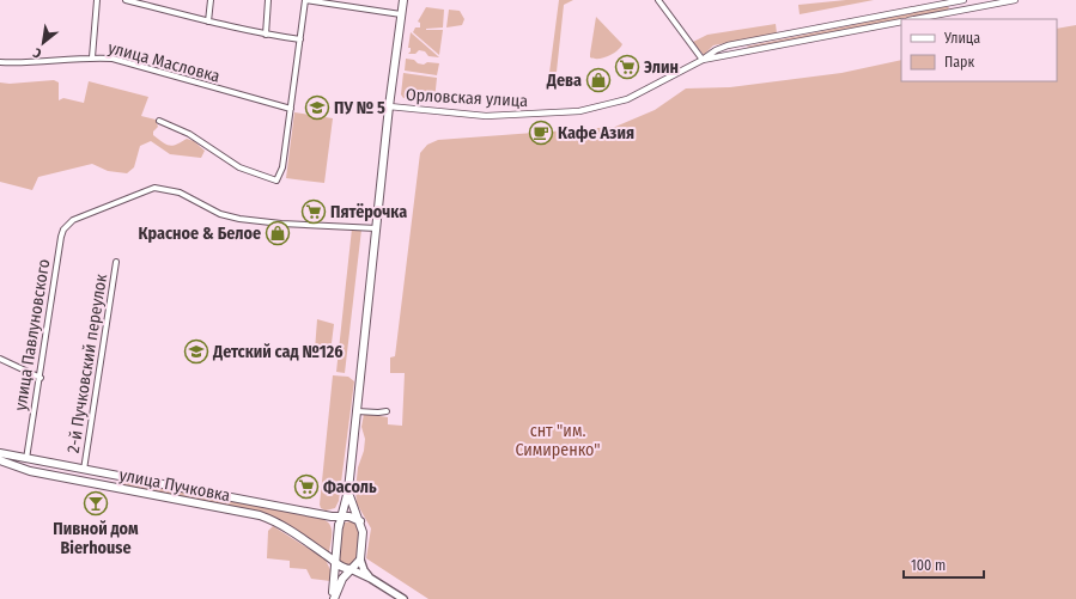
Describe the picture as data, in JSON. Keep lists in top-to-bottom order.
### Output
{
  "streets": {
    "main road": ["улица Пучковка"],
    "street": [
      "улица Масловка",
      "Орловская улица",
      "улица Павлуновского",
      "2-й Пучковский переулок"
    ]
  },
  "crossings": [
    ["улица Павлуновского", "улица Пучковка"],
    ["2-й Пучковский переулок", "улица Пучковка"]
  ],
  "parks": ["снт \"им. Симиренко\""],
  "places": {
    "supermarket": ["Элин", "Пятёрочка", "Фасоль"],
    "shop": ["Дева", "Красное & Белое"],
    "school or university": ["ПУ № 5", "Детский сад №126"],
    "cafe": ["Кафе Азия"],
    "bar": ["Пивной дом Bierhouse"]
  },
  "legend": ["Улица", "Парк"],
  "scale_bar": "100 m",
  "north": "bottom left"
}
